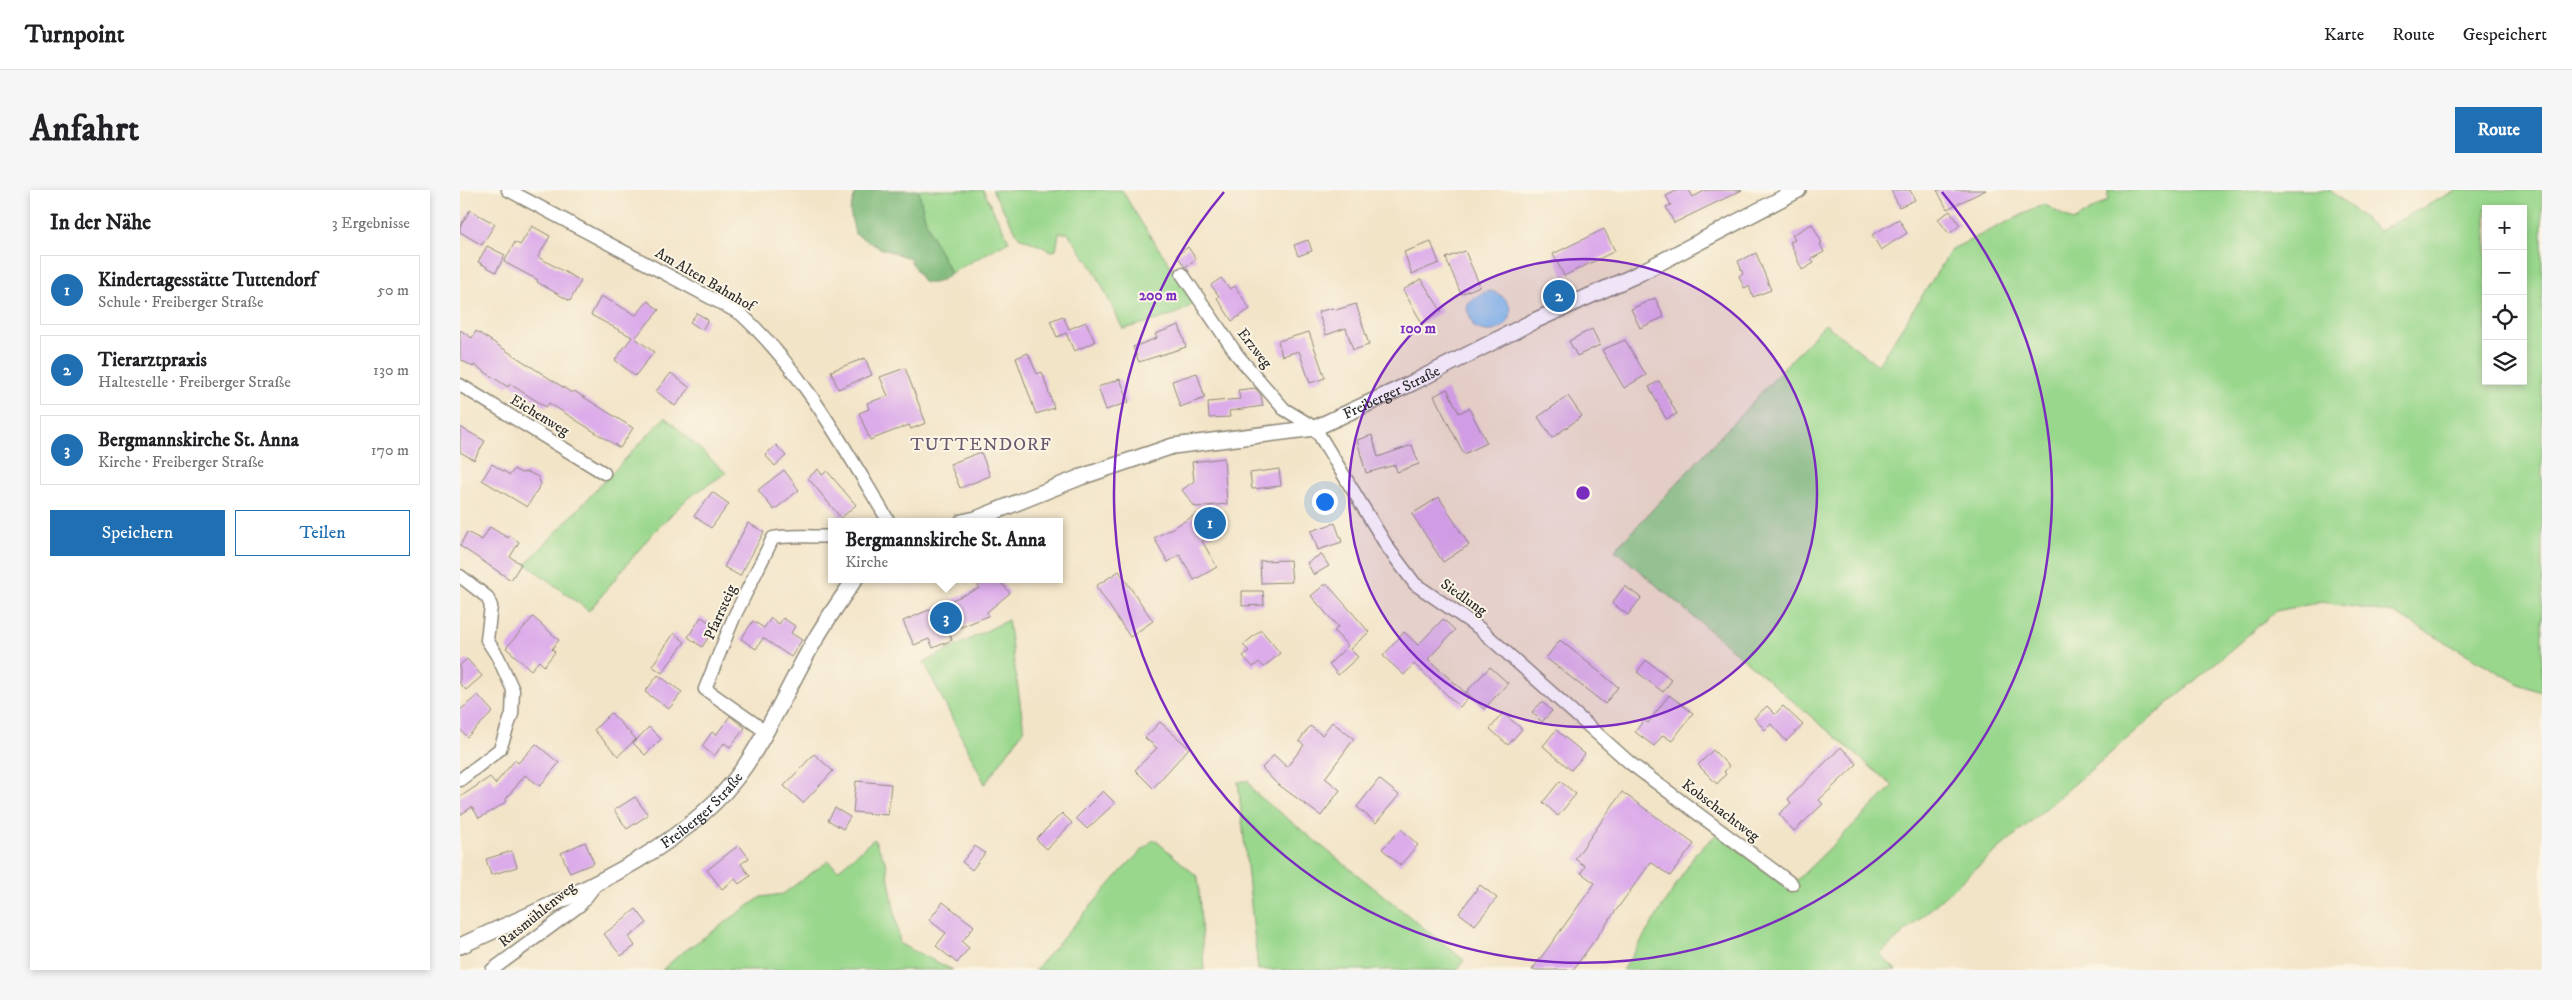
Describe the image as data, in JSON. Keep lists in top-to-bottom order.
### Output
{
  "streets": {
    "street": [
      "Am Alten Bahnhof",
      "Erzweg",
      "Freiberger Straße",
      "Eichenweg",
      "Siedlung",
      "Pfarrsteig",
      "Kobschachtweg",
      "Ratsmühlenweg"
    ]
  },
  "crossings": [
    ["Erzweg", "Freiberger Straße"],
    ["Erzweg", "Siedlung"],
    ["Freiberger Straße", "Siedlung"],
    ["Freiberger Straße", "Pfarrsteig"],
    ["Freiberger Straße", "Ratsmühlenweg"],
    ["Siedlung", "Kobschachtweg"]
  ],
  "districts": ["TUTTENDORF"],
  "page": {
    "header": "Turnpoint",
    "nav": ["Karte", "Route", "Gespeichert"],
    "buttons": [
      "Route",
      ["Speichern", "Teilen"]
    ],
    "title": "Anfahrt",
    "heading": ["In der Nähe", "3 Ergebnisse"],
    "map_buttons": ["+", "−"],
    "list": [
      {
        "mark": "1",
        "name": "Kindertagesstätte Tuttendorf",
        "note": "Schule · Freiberger Straße",
        "value": "50 m"
      },
      {
        "mark": "2",
        "name": "Tierarztpraxis",
        "note": "Haltestelle · Freiberger Straße",
        "value": "130 m"
      },
      {
        "mark": "3",
        "name": "Bergmannskirche St. Anna",
        "note": "Kirche · Freiberger Straße",
        "value": "170 m"
      }
    ],
    "pins": ["2", "1", "3"],
    "popup": ["Bergmannskirche St. Anna", "Kirche"]
  },
  "rings": ["200 m", "100 m"]
}
